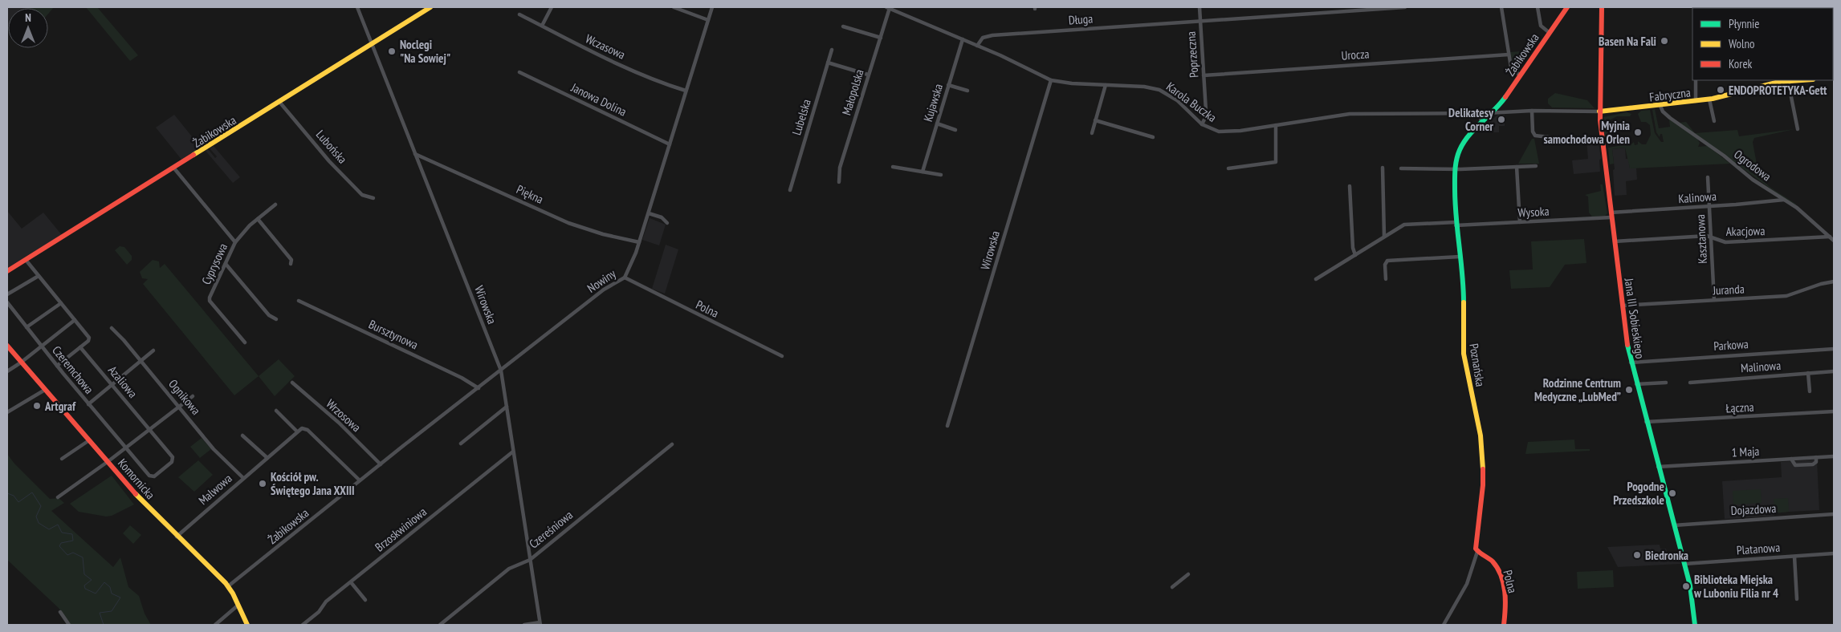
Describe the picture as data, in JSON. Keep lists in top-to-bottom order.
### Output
{
  "streets": {
    "street": [
      "Długa",
      "Wczasowa",
      "Poprzeczna",
      "Urocza",
      "Żabikowska",
      "Małopolska",
      "Fabryczna",
      "Janowa Dolina",
      "Karola Buczka",
      "Kujawska",
      "Lubelska",
      "Lubońska",
      "Ogrodowa",
      "Piękna",
      "Kalinowa",
      "Wysoka",
      "Akacjowa",
      "Kasztanowa",
      "Wirowska",
      "Cyprysowa",
      "Nowiny",
      "Juranda",
      "Polna",
      "Jana III Sobieskiego",
      "Bursztynowa",
      "Parkowa",
      "Poznańska",
      "Malinowa",
      "Czeremchowa",
      "Azaliowa",
      "Ognikowa",
      "Łączna",
      "Wrzosowa",
      "1 Maja",
      "Komornicka",
      "Malwowa",
      "Dojazdowa",
      "Brzoskwiniowa",
      "Czereśniowa",
      "Platanowa"
    ]
  },
  "crossings": [
    ["Długa", "Poprzeczna"],
    ["Długa", "Karola Buczka"],
    ["Wczasowa", "Nowiny"],
    ["Poprzeczna", "Urocza"],
    ["Poprzeczna", "Karola Buczka"],
    ["Żabikowska", "Karola Buczka"],
    ["Żabikowska", "Lubońska"],
    ["Żabikowska", "Wirowska"],
    ["Żabikowska", "Nowiny"],
    ["Żabikowska", "Poznańska"],
    ["Żabikowska", "Wrzosowa"],
    ["Żabikowska", "Komornicka"],
    ["Małopolska", "Karola Buczka"],
    ["Fabryczna", "Karola Buczka"],
    ["Fabryczna", "Ogrodowa"],
    ["Fabryczna", "Jana III Sobieskiego"],
    ["Janowa Dolina", "Nowiny"],
    ["Karola Buczka", "Kujawska"],
    ["Karola Buczka", "Wirowska"],
    ["Karola Buczka", "Jana III Sobieskiego"],
    ["Karola Buczka", "Poznańska"],
    ["Ogrodowa", "Kalinowa"],
    ["Ogrodowa", "Akacjowa"],
    ["Piękna", "Wirowska"],
    ["Piękna", "Nowiny"],
    ["Kalinowa", "Wysoka"],
    ["Kalinowa", "Kasztanowa"],
    ["Kalinowa", "Jana III Sobieskiego"],
    ["Wysoka", "Jana III Sobieskiego"],
    ["Wysoka", "Poznańska"],
    ["Akacjowa", "Kasztanowa"],
    ["Akacjowa", "Jana III Sobieskiego"],
    ["Kasztanowa", "Juranda"],
    ["Wirowska", "Nowiny"],
    ["Wirowska", "Brzoskwiniowa"],
    ["Wirowska", "Czereśniowa"],
    ["Nowiny", "Polna"],
    ["Nowiny", "Bursztynowa"],
    ["Juranda", "Jana III Sobieskiego"],
    ["Polna", "Poznańska"],
    ["Jana III Sobieskiego", "Parkowa"],
    ["Jana III Sobieskiego", "Łączna"],
    ["Jana III Sobieskiego", "1 Maja"],
    ["Jana III Sobieskiego", "Dojazdowa"],
    ["Jana III Sobieskiego", "Platanowa"],
    ["Czeremchowa", "Azaliowa"],
    ["Ognikowa", "Malwowa"],
    ["Komornicka", "Malwowa"]
  ],
  "places": [
    "Basen Na Fali",
    "Noclegi \"Na Sowiej\"",
    "ENDOPROTETYKA-Gett",
    "Delikatesy Corner",
    "Myjnia samochodowa Orlen",
    "Rodzinne Centrum Medyczne „LubMed”",
    "Artgraf",
    "Kościół pw. Świętego Jana XXIII",
    "Pogodne Przedszkole",
    "Biedronka",
    "Biblioteka Miejska w Luboniu Filia nr 4"
  ],
  "legend": ["Płynnie", "Wolno", "Korek"],
  "north": "top"
}
